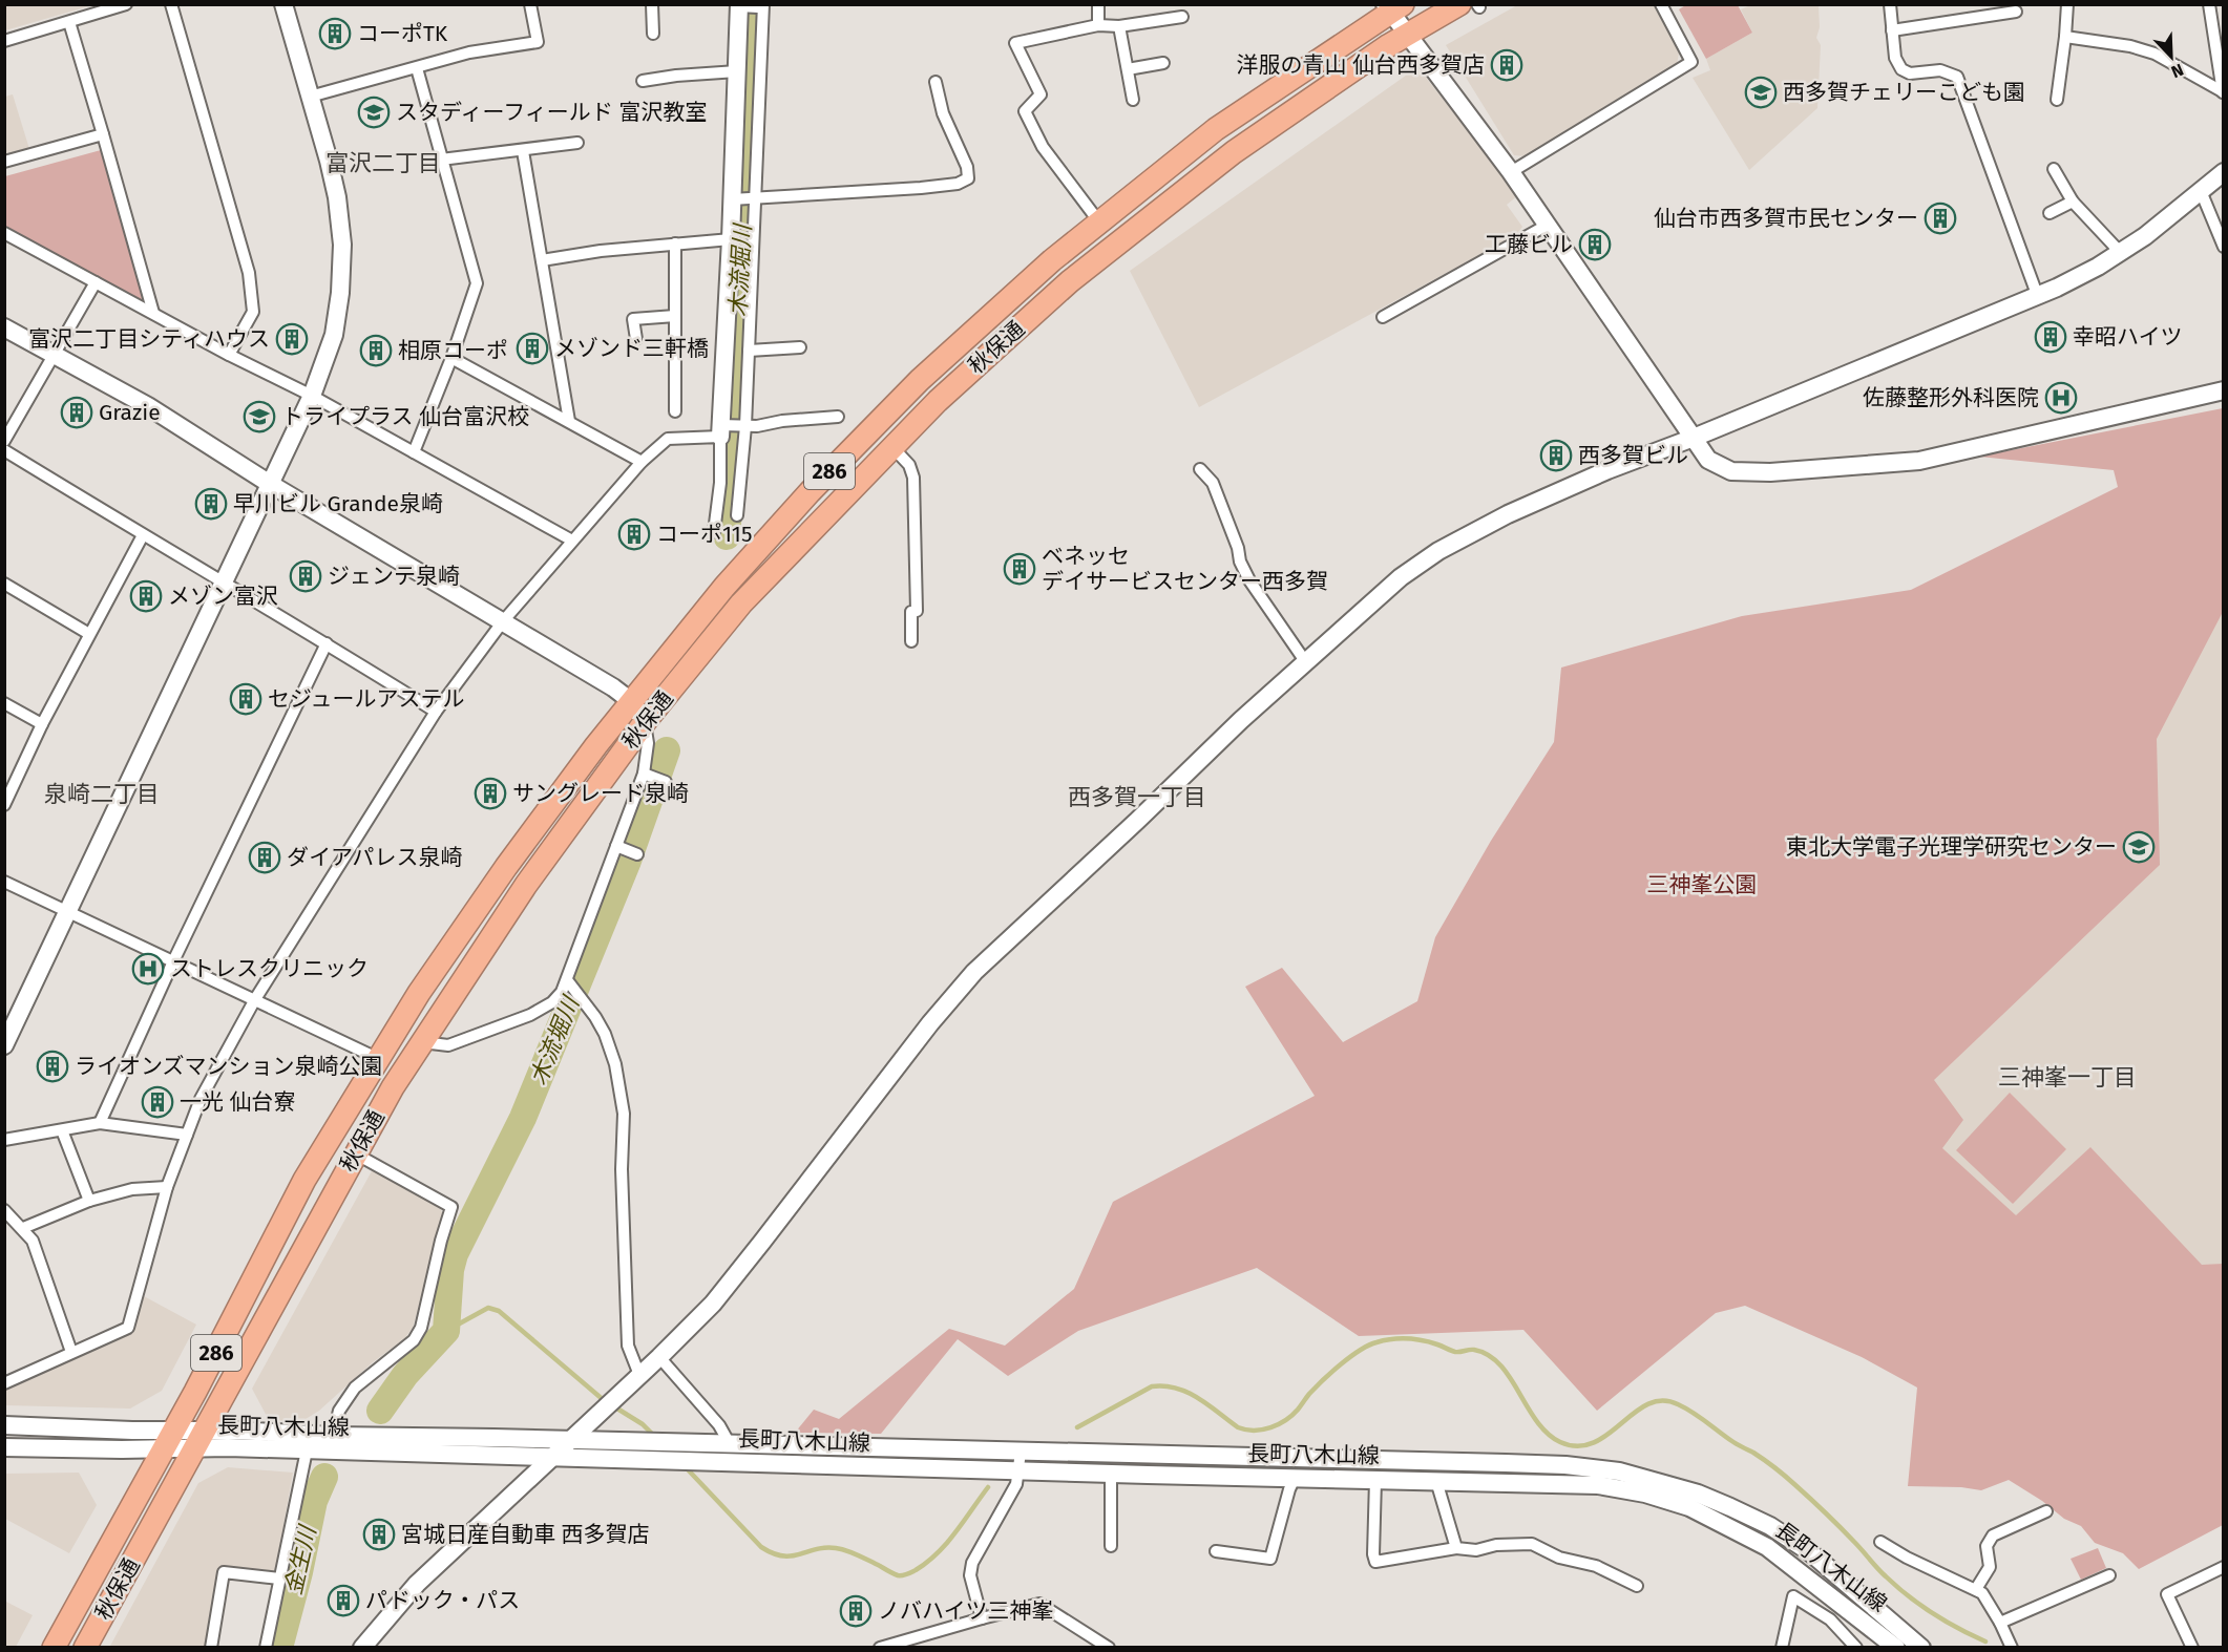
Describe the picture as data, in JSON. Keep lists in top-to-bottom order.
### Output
{
  "streets": {
    "highway": ["秋保通", "286"],
    "street": ["長町八木山線"]
  },
  "crossings": [
    ["秋保通", "長町八木山線"]
  ],
  "districts": [
    "富沢二丁目",
    "泉崎二丁目",
    "西多賀一丁目",
    "三神峯一丁目"
  ],
  "water": ["木流堀川", "金生川"],
  "parks": ["三神峯公園"],
  "places": {
    "building": [
      "コーポTK",
      "洋服の青山 仙台西多賀店",
      "仙台市西多賀市民センター",
      "工藤ビル",
      "幸昭ハイツ",
      "富沢二丁目シティハウス",
      "メゾンド三軒橋",
      "相原コーポ",
      "Grazie",
      "西多賀ビル",
      "早川ビル Grande泉崎",
      "コーポ115",
      "ベネッセ デイサービスセンター西多賀",
      "ジェンテ泉崎",
      "メゾン富沢",
      "セジュールアステル",
      "サングレード泉崎",
      "ダイアパレス泉崎",
      "ライオンズマンション泉崎公園",
      "一光 仙台寮",
      "宮城日産自動車 西多賀店",
      "パドック・パス",
      "ノバハイツ三神峯"
    ],
    "school or university": [
      "西多賀チェリーこども園",
      "スタディーフィールド 富沢教室",
      "トライプラス 仙台富沢校",
      "東北大学電子光理学研究センター"
    ],
    "hospital": ["佐藤整形外科医院", "ストレスクリニック"]
  },
  "north": "bottom right"
}
